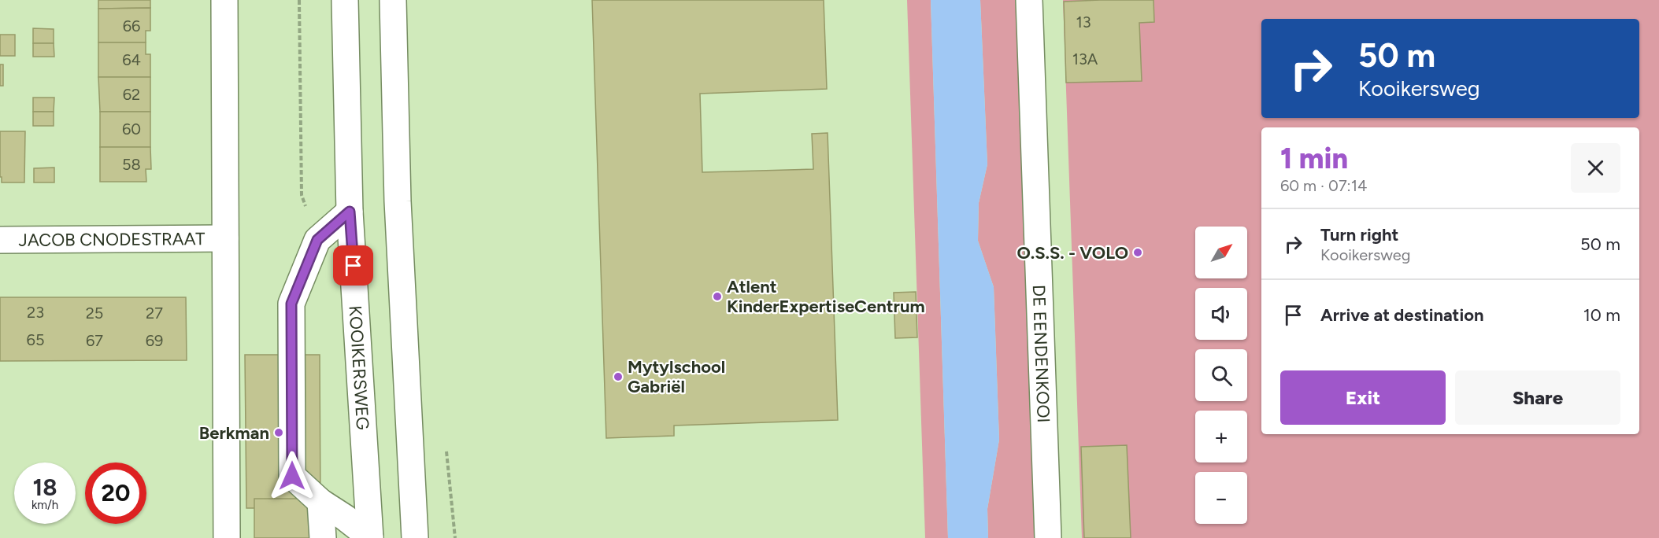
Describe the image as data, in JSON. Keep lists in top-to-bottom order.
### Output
{
  "streets": {
    "street": ["JACOB CNODESTRAAT", "DE EENDENKOOI", "KOOIKERSWEG"]
  },
  "places": [
    "O.S.S. - VOLO",
    "Atlent KinderExpertiseCentrum",
    "Mytylschool Gabriël",
    "Berkman"
  ],
  "house_numbers": [
    "13",
    "66",
    "13A",
    "64",
    "62",
    "60",
    "58",
    "23",
    "25",
    "27",
    "65",
    "67",
    "69"
  ],
  "north": "top right",
  "page": {
    "turn": ["50 m", "Kooikersweg"],
    "heading": ["1 min", "60 m · 07:14"],
    "list": [
      {
        "name": "Turn right",
        "note": "Kooikersweg",
        "value": "50 m"
      },
      {
        "name": "Arrive at destination",
        "value": "10 m"
      }
    ],
    "map_buttons": ["+", "−"],
    "buttons": ["Exit", "Share"],
    "speed": "18 km/h",
    "limit": "20"
  }
}
